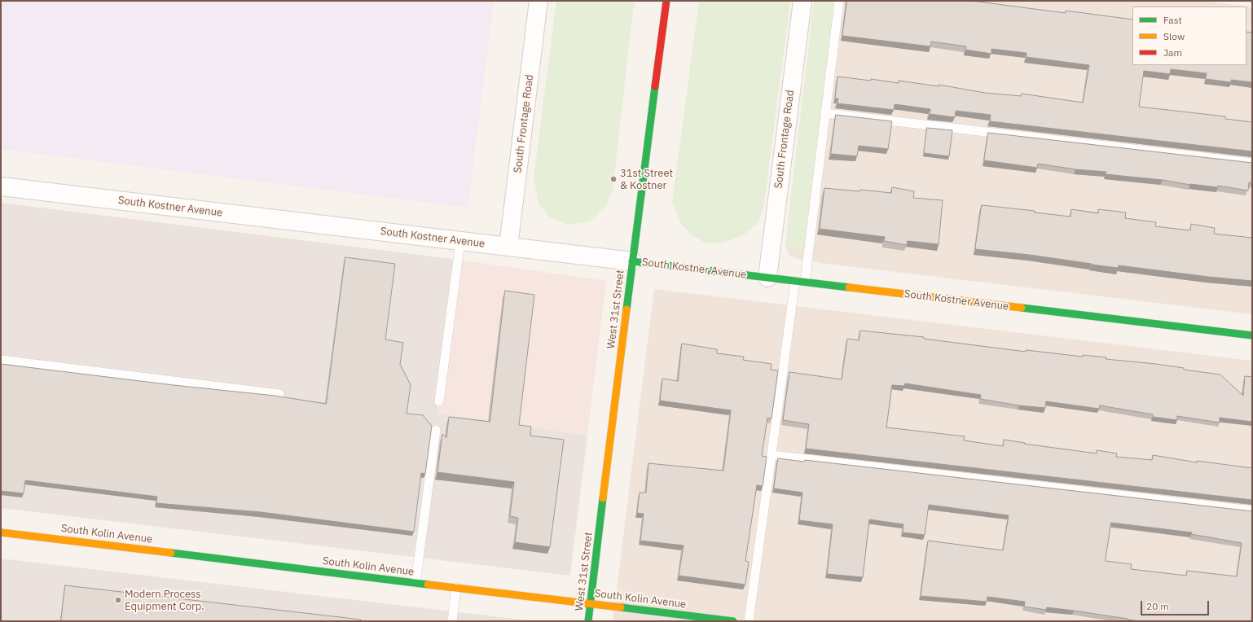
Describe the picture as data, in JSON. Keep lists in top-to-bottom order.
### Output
{
  "streets": {
    "street": [
      "South Frontage Road",
      "South Kostner Avenue",
      "West 31st Street",
      "South Kolin Avenue"
    ]
  },
  "crossings": [
    ["South Frontage Road", "South Kostner Avenue"],
    ["South Kostner Avenue", "West 31st Street"],
    ["West 31st Street", "South Kolin Avenue"]
  ],
  "places": ["31st Street & Kostner", "Modern Process Equipment Corp."],
  "legend": ["Fast", "Slow", "Jam"],
  "scale_bar": "20 m"
}
